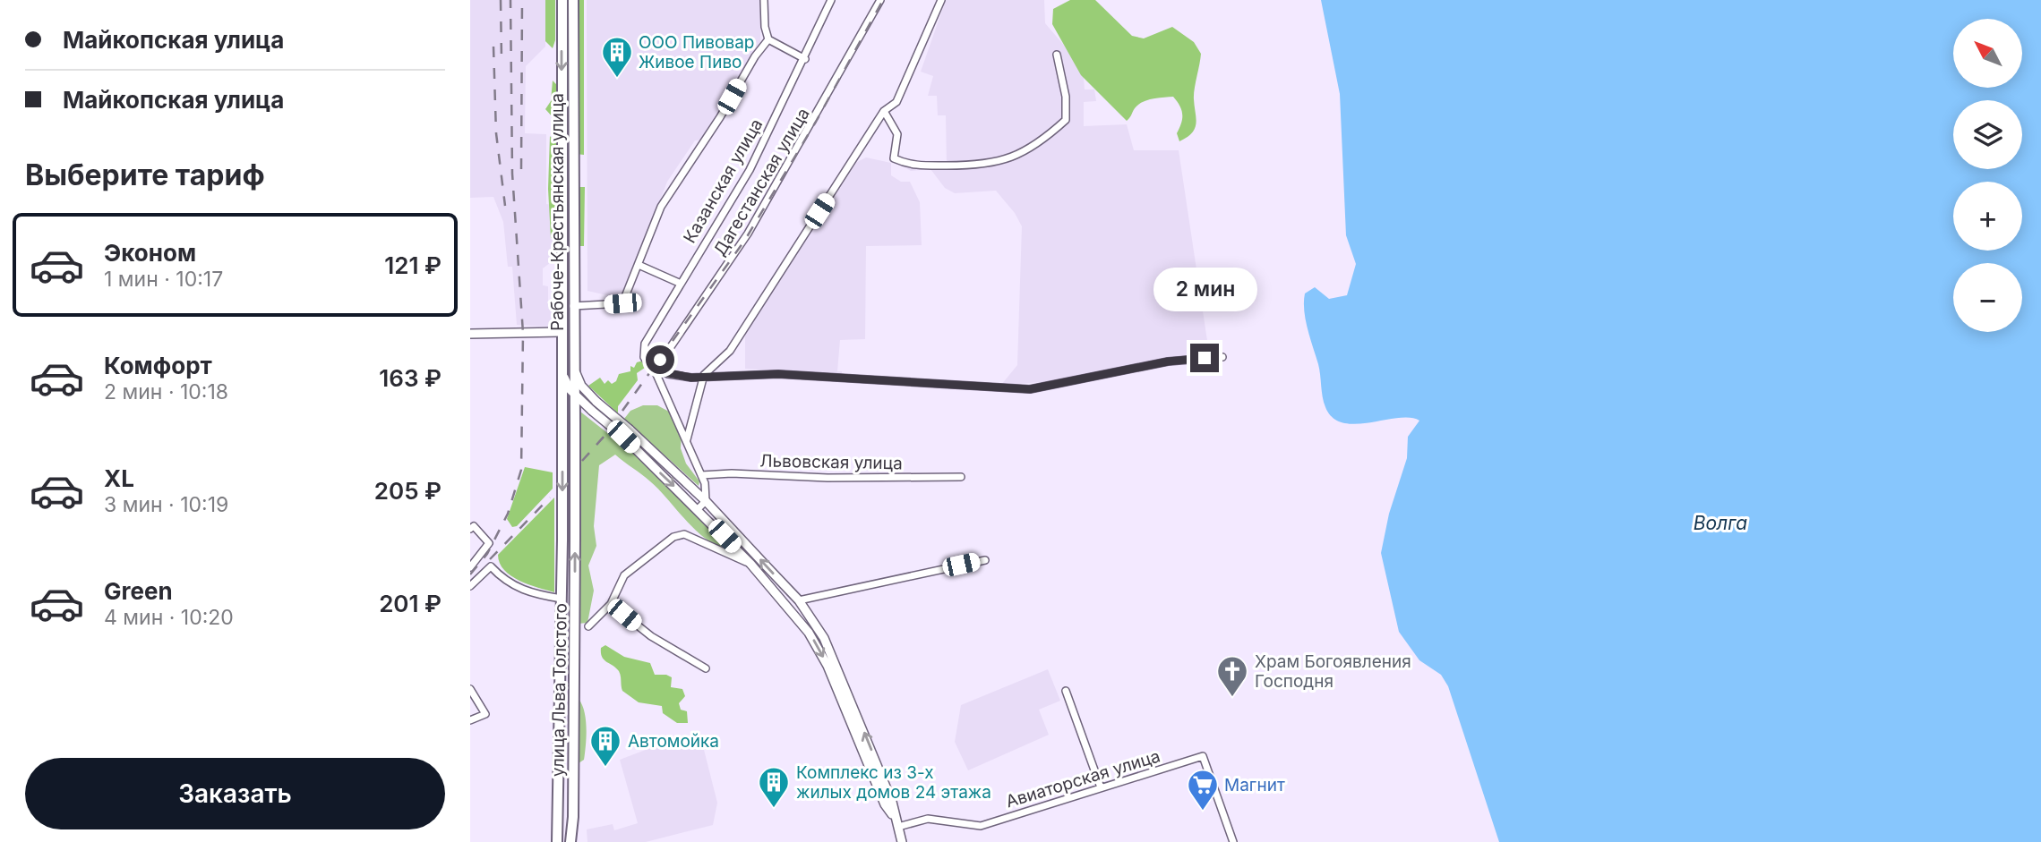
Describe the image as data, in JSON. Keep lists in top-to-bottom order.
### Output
{
  "streets": {
    "main road": ["Рабоче-Крестьянская улица", "улица Льва Толстого"],
    "street": [
      "Казанская улица",
      "Дагестанская улица",
      "Львовская улица",
      "Авиаторская улица"
    ]
  },
  "crossings": [
    ["Казанская улица", "Дагестанская улица"],
    ["Казанская улица", "Львовская улица"],
    ["Рабоче-Крестьянская улица", "улица Льва Толстого"]
  ],
  "water": ["Волга"],
  "places": {
    "building": ["ООО Пивовар Живое Пиво", "Автомойка", "Комплекс из 3-х жилых домов 24 этажа"],
    "church": ["Храм Богоявления Господня"],
    "supermarket": ["Магнит"]
  },
  "north": "top left",
  "page": {
    "banner": ["Майкопская улица", "Майкопская улица"],
    "map_buttons": ["+", "−"],
    "heading": "Выберите тариф",
    "list": [
      {
        "name": "Эконом",
        "note": "1 мин · 10:17",
        "value": "121 ₽"
      },
      {
        "name": "Комфорт",
        "note": "2 мин · 10:18",
        "value": "163 ₽"
      },
      {
        "name": "XL",
        "note": "3 мин · 10:19",
        "value": "205 ₽"
      },
      {
        "name": "Green",
        "note": "4 мин · 10:20",
        "value": "201 ₽"
      }
    ],
    "bubble": "2 мин",
    "buttons": "Заказать"
  }
}
